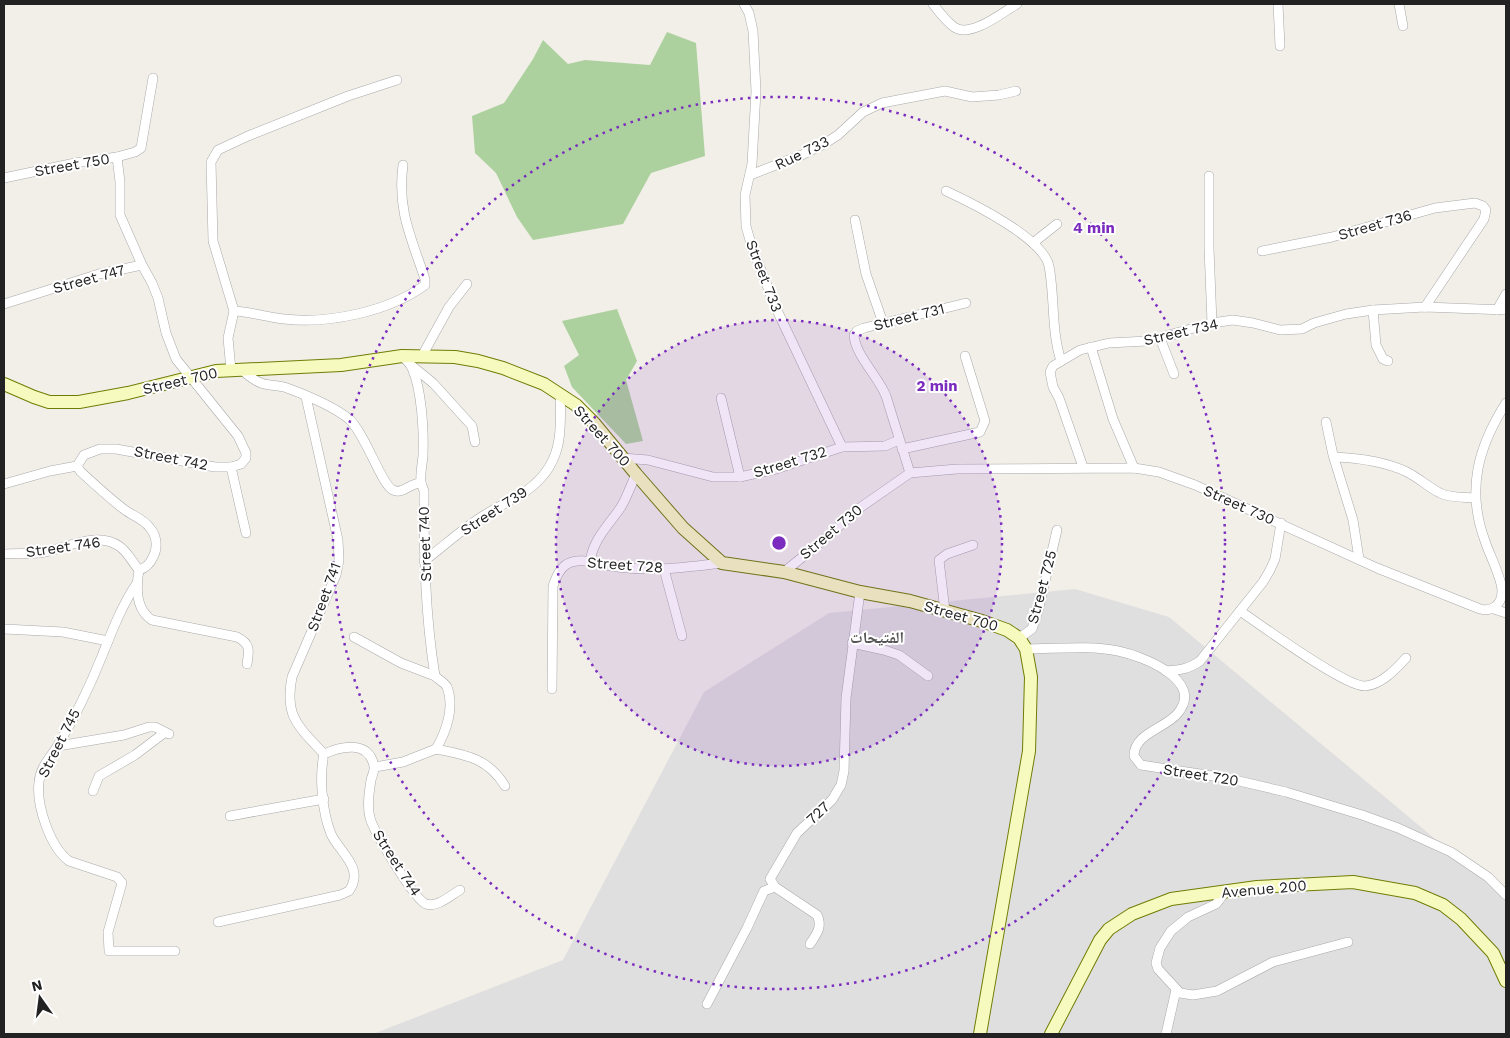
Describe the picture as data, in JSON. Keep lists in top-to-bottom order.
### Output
{
  "streets": {
    "main road": ["Street 700", "Avenue 200"],
    "street": [
      "Rue 733",
      "Street 750",
      "Street 736",
      "Street 733",
      "Street 747",
      "Street 731",
      "Street 734",
      "Street 742",
      "Street 732",
      "Street 730",
      "Street 739",
      "Street 740",
      "Street 746",
      "Street 728",
      "Street 725",
      "Street 741",
      "Street 745",
      "Street 720",
      "727",
      "Street 744"
    ]
  },
  "crossings": [
    ["Rue 733", "Street 733"],
    ["Street 750", "Street 747"],
    ["Street 736", "Street 734"],
    ["Street 733", "Street 732"],
    ["Street 747", "Street 700"],
    ["Street 731", "Street 732"],
    ["Street 731", "Street 730"],
    ["Street 700", "Street 732"],
    ["Street 700", "Street 730"],
    ["Street 700", "Street 739"],
    ["Street 700", "Street 740"],
    ["Street 700", "Street 728"],
    ["Street 700", "Street 725"],
    ["Street 700", "Street 720"],
    ["Street 700", "727"],
    ["Street 739", "Street 740"],
    ["Street 740", "Street 741"],
    ["Street 725", "Street 720"]
  ],
  "districts": ["الفتيحات"],
  "north": "top",
  "rings": ["4 min", "2 min"]
}
